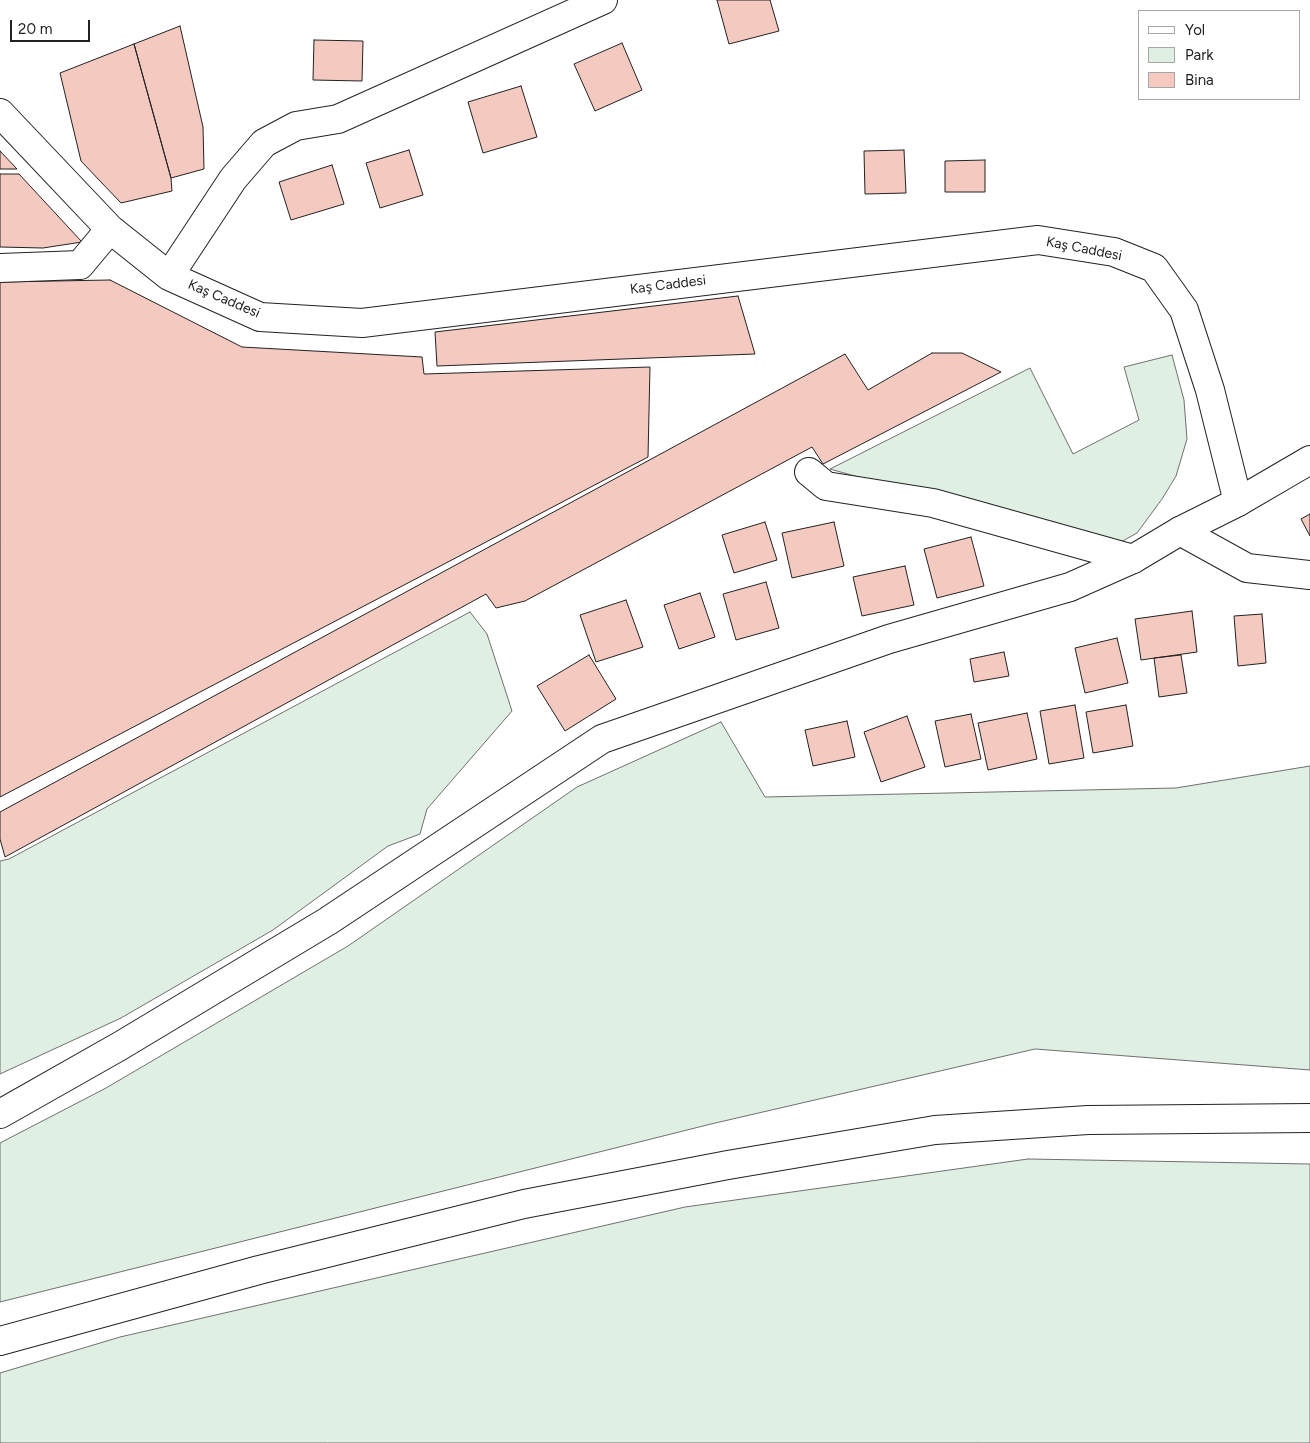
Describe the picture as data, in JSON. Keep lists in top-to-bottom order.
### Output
{
  "streets": {
    "main road": ["Kaş Caddesi"]
  },
  "legend": ["Yol", "Park", "Bina"],
  "scale_bar": "20 m"
}
